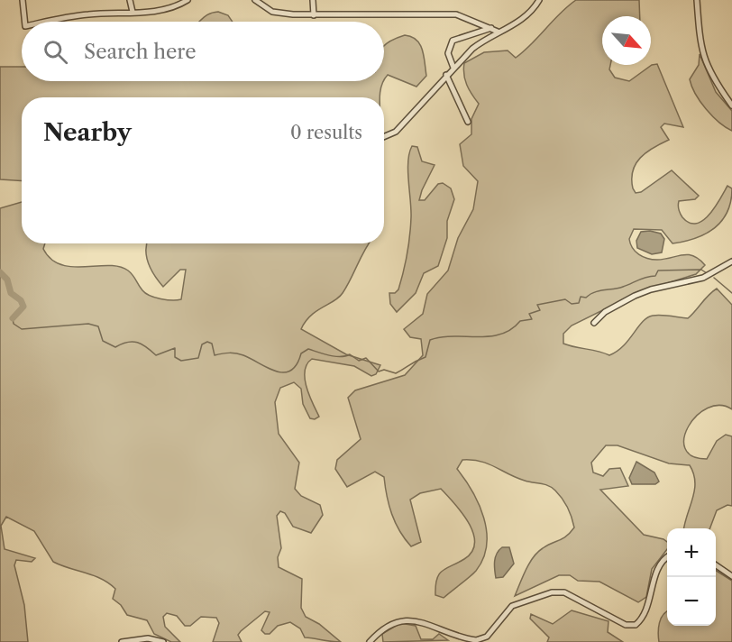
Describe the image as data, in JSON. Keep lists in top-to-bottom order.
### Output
{
  "north": "bottom right",
  "page": {
    "search": "Search here",
    "heading": ["Nearby", "0 results"],
    "map_buttons": ["+", "−"]
  }
}
